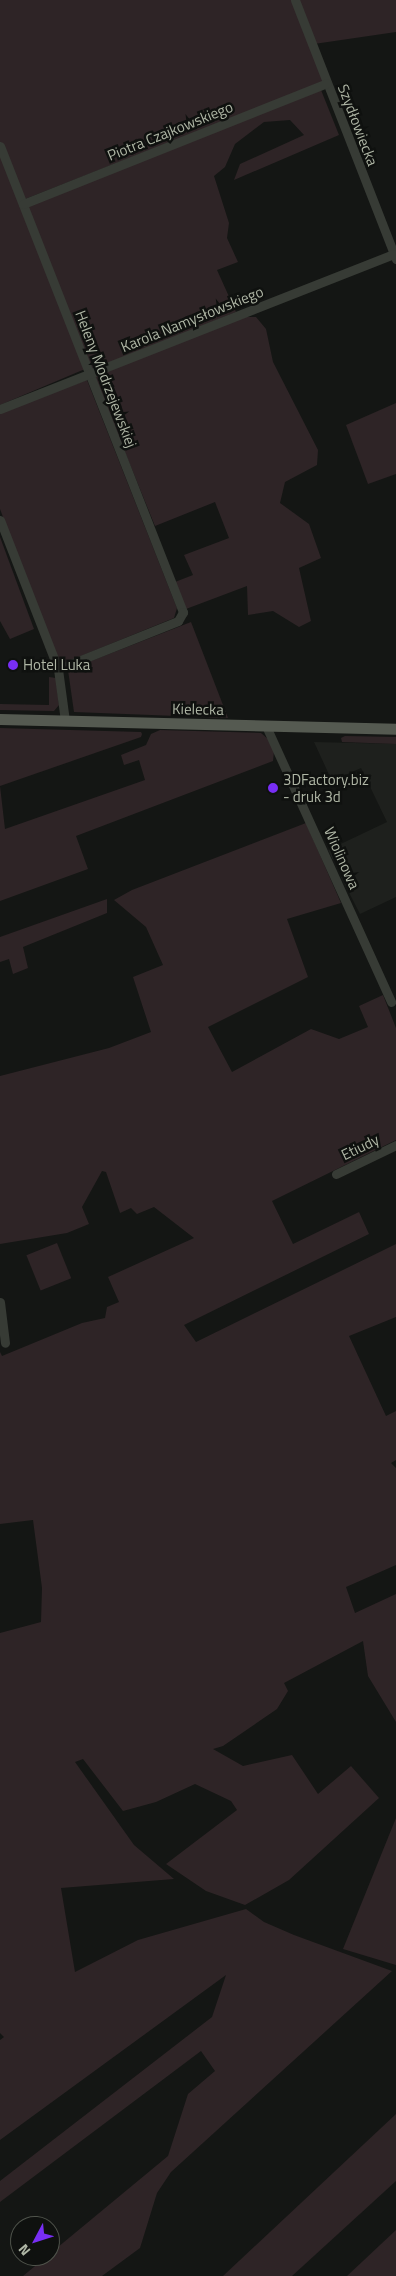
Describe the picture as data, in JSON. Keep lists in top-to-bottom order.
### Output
{
  "streets": {
    "main road": ["Kielecka"],
    "street": [
      "Szydłowiecka",
      "Piotra Czajkowskiego",
      "Karola Namysłowskiego",
      "Heleny Modrzejewskiej",
      "Wiolinowa",
      "Etiudy"
    ]
  },
  "crossings": [
    ["Szydłowiecka", "Piotra Czajkowskiego"],
    ["Szydłowiecka", "Karola Namysłowskiego"],
    ["Piotra Czajkowskiego", "Heleny Modrzejewskiej"],
    ["Karola Namysłowskiego", "Heleny Modrzejewskiej"],
    ["Kielecka", "Wiolinowa"]
  ],
  "places": ["Hotel Luka", "3DFactory.biz - druk 3d"],
  "north": "bottom left"
}
